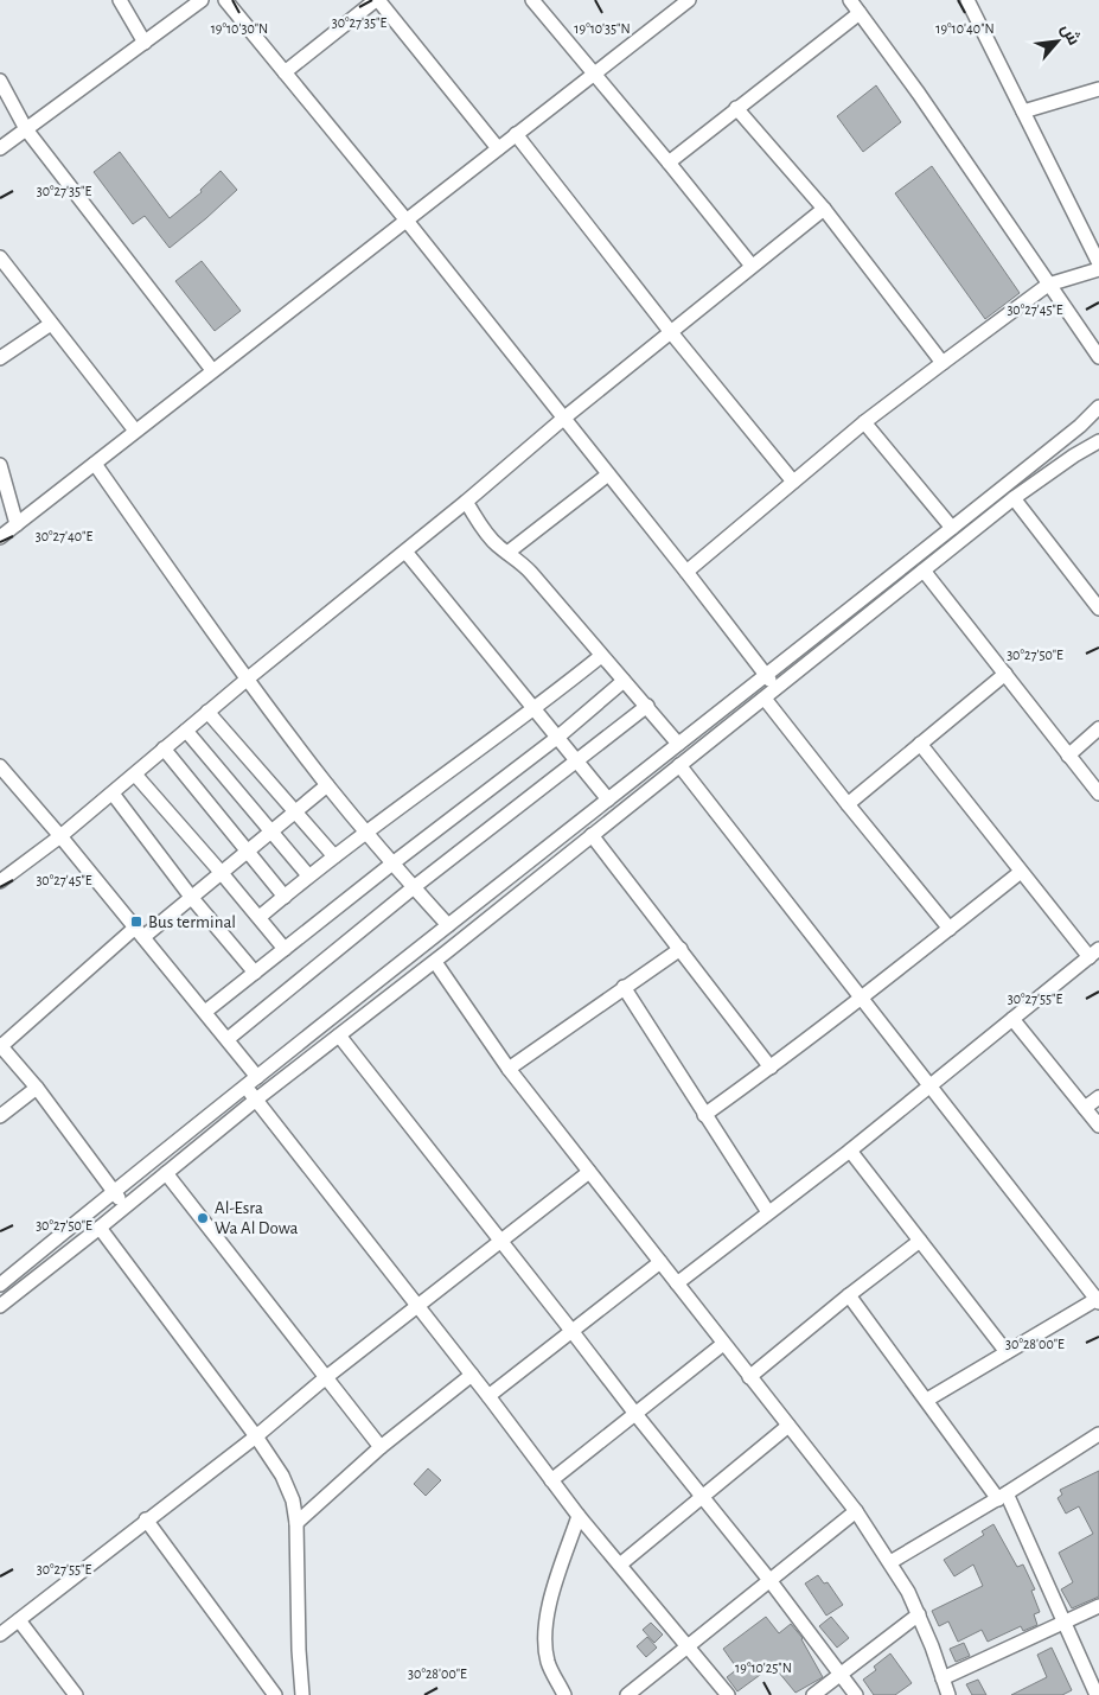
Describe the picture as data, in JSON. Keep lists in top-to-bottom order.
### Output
{
  "places": {
    "transit": ["Bus terminal"],
    "other": ["Al-Esra Wa Al Dowa"]
  },
  "north": "top right",
  "coordinates": [
    "30°27'35\"E",
    "19°10'30\"N",
    "19°10'35\"N",
    "19°10'40\"N",
    "30°27'45\"E",
    "30°27'40\"E",
    "30°27'50\"E",
    "30°27'55\"E",
    "30°28'00\"E",
    "19°10'25\"N"
  ]
}
